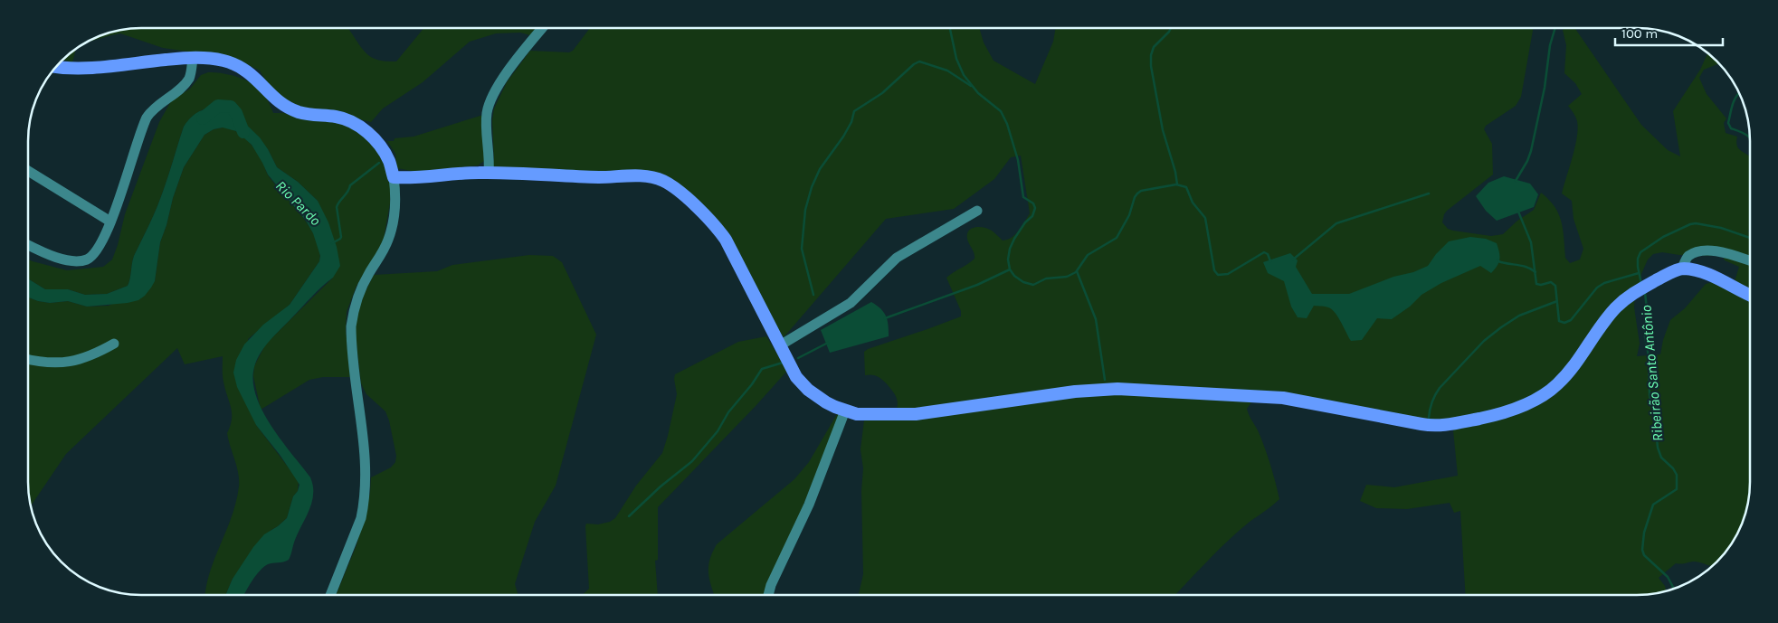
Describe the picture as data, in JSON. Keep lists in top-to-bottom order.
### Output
{
  "water": ["Rio Pardo", "Ribeirão Santo Antônio"],
  "scale_bar": "100 m"
}
